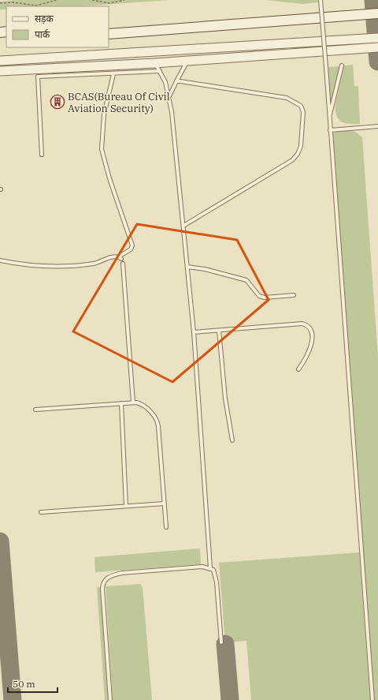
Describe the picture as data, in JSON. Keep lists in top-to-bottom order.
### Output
{
  "places": {
    "building": ["BCAS(Bureau Of Civil Aviation Security)"]
  },
  "legend": ["सड़क", "पार्क"],
  "scale_bar": "50 m"
}
